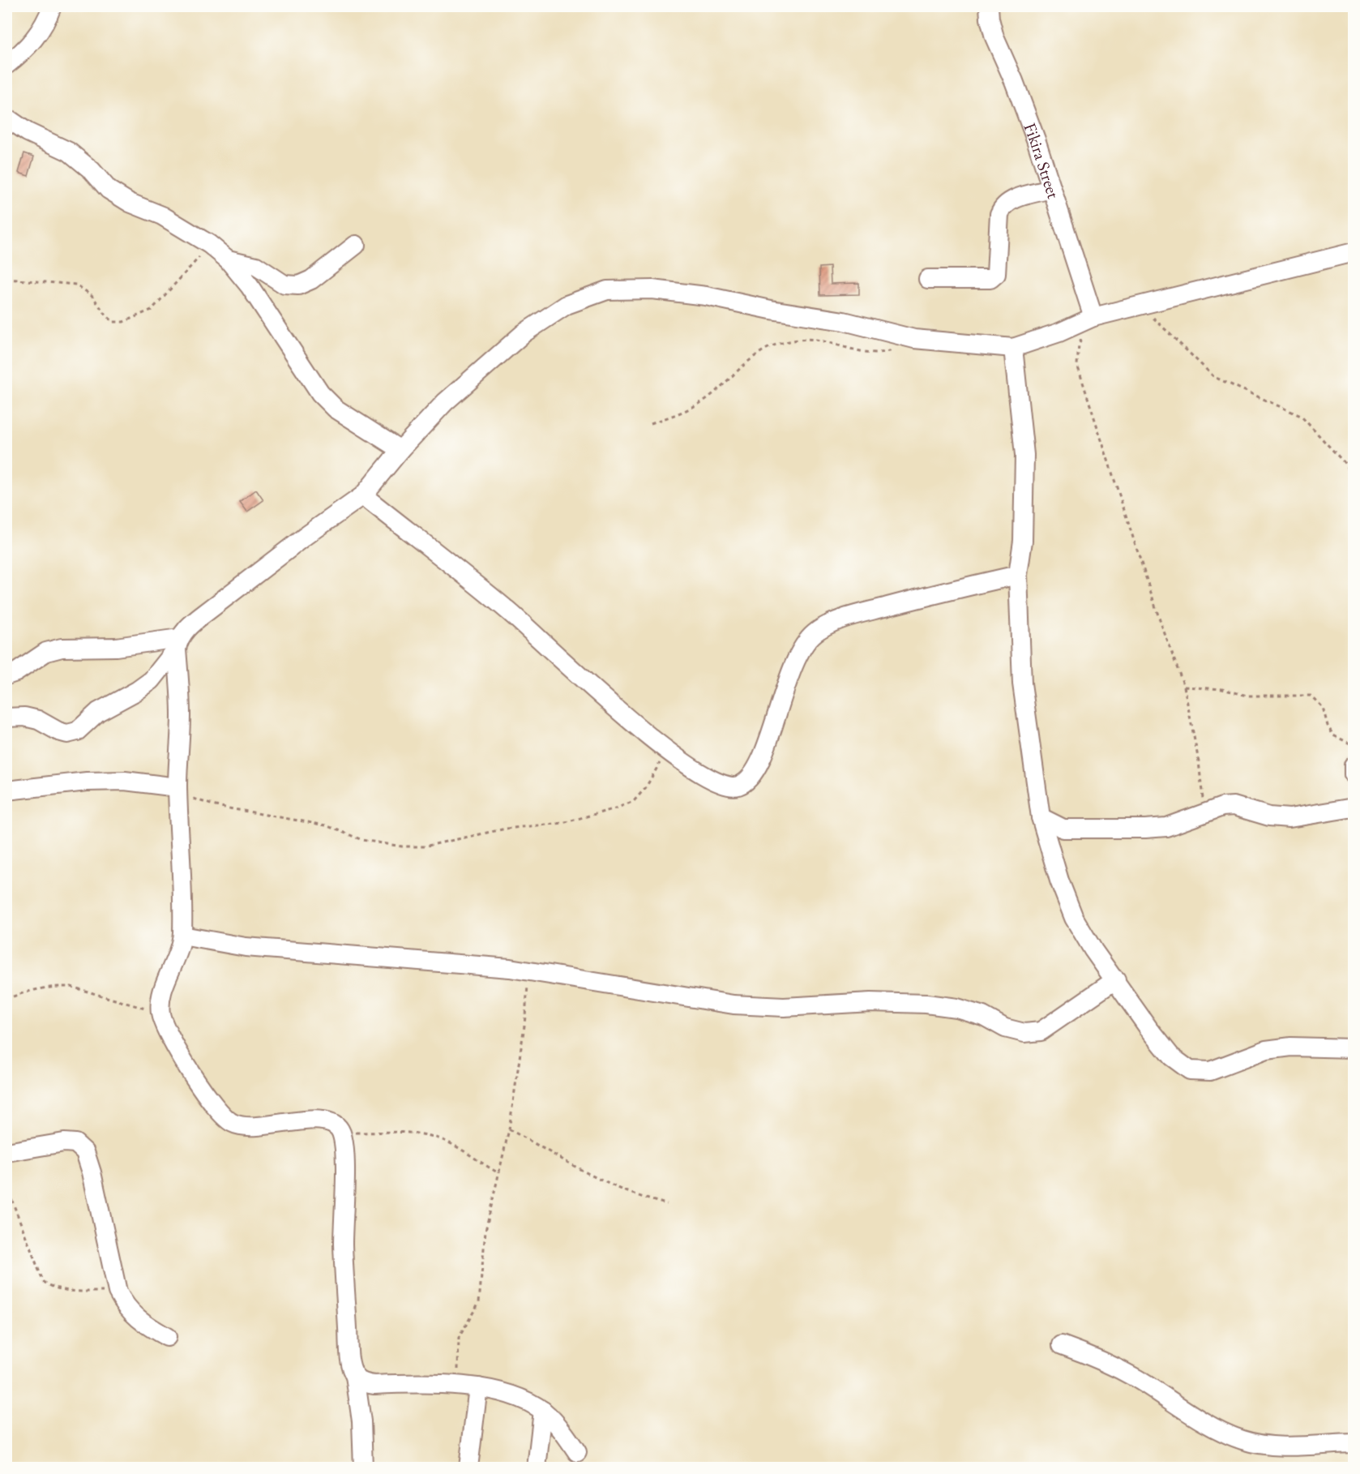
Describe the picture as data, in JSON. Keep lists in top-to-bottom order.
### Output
{
  "streets": {
    "street": ["Fikira Street"]
  }
}
